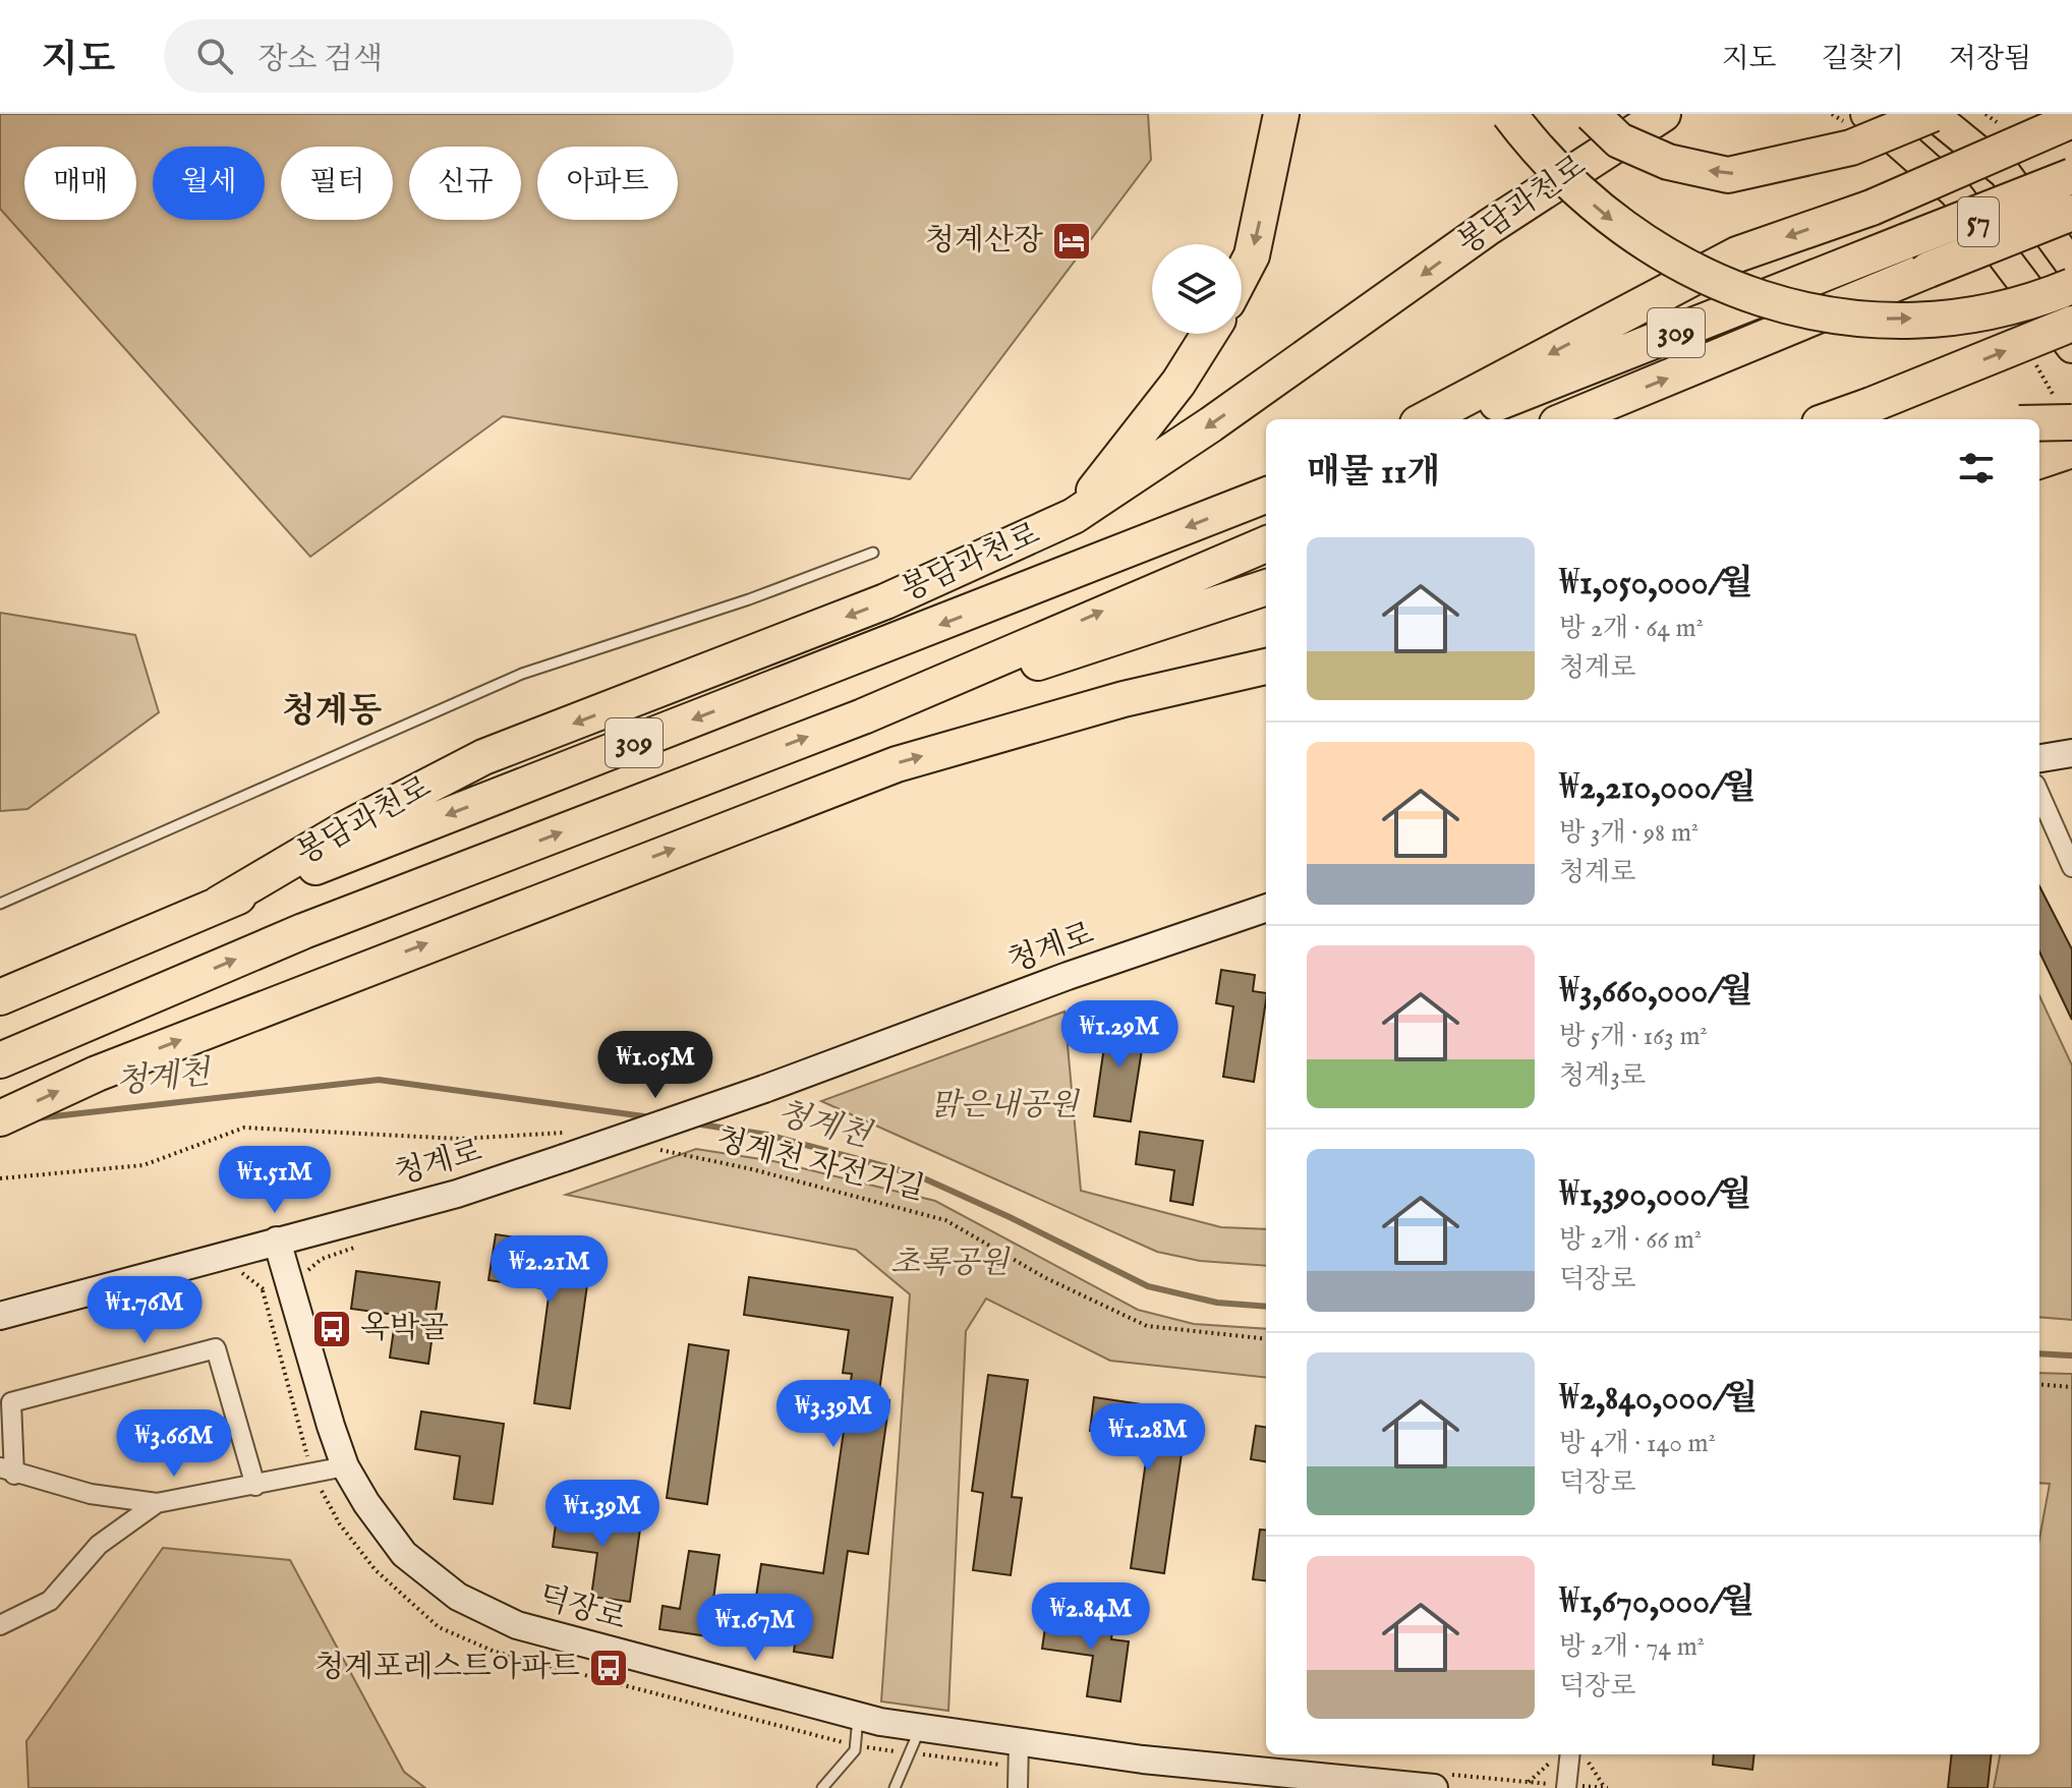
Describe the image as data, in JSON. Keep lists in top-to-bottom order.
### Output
{
  "streets": {
    "highway": ["봉담과천로", "309"],
    "main road": ["57"],
    "street": ["청계로", "덕장로"],
    "path": ["청계천 자전거길"]
  },
  "crossings": [
    ["청계로", "덕장로"]
  ],
  "districts": ["청계동"],
  "water": ["청계천"],
  "parks": ["맑은내공원", "초록공원"],
  "places": {
    "hotel": ["청계산장"],
    "bus stop": ["옥박골", "청계포레스트아파트"]
  },
  "page": {
    "header": "지도",
    "search": "장소 검색",
    "nav": ["지도", "길찾기", "저장됨"],
    "chip": [
      "매매",
      "월세",
      "필터",
      "신규",
      "아파트"
    ],
    "heading": "매물 11개",
    "list": [
      {
        "name": "₩1,050,000/월",
        "note": "방 2개 · 64 m² · 청계로"
      },
      {
        "name": "₩2,210,000/월",
        "note": "방 3개 · 98 m² · 청계로"
      },
      {
        "name": "₩3,660,000/월",
        "note": "방 5개 · 163 m² · 청계3로"
      },
      {
        "name": "₩1,390,000/월",
        "note": "방 2개 · 66 m² · 덕장로"
      },
      {
        "name": "₩2,840,000/월",
        "note": "방 4개 · 140 m² · 덕장로"
      },
      {
        "name": "₩1,670,000/월",
        "note": "방 2개 · 74 m² · 덕장로"
      }
    ],
    "price": [
      "₩1.29M",
      "₩1.05M",
      "₩1.51M",
      "₩2.21M",
      "₩1.76M",
      "₩3.39M",
      "₩1.28M",
      "₩3.66M",
      "₩1.39M",
      "₩2.84M",
      "₩1.67M"
    ]
  }
}
